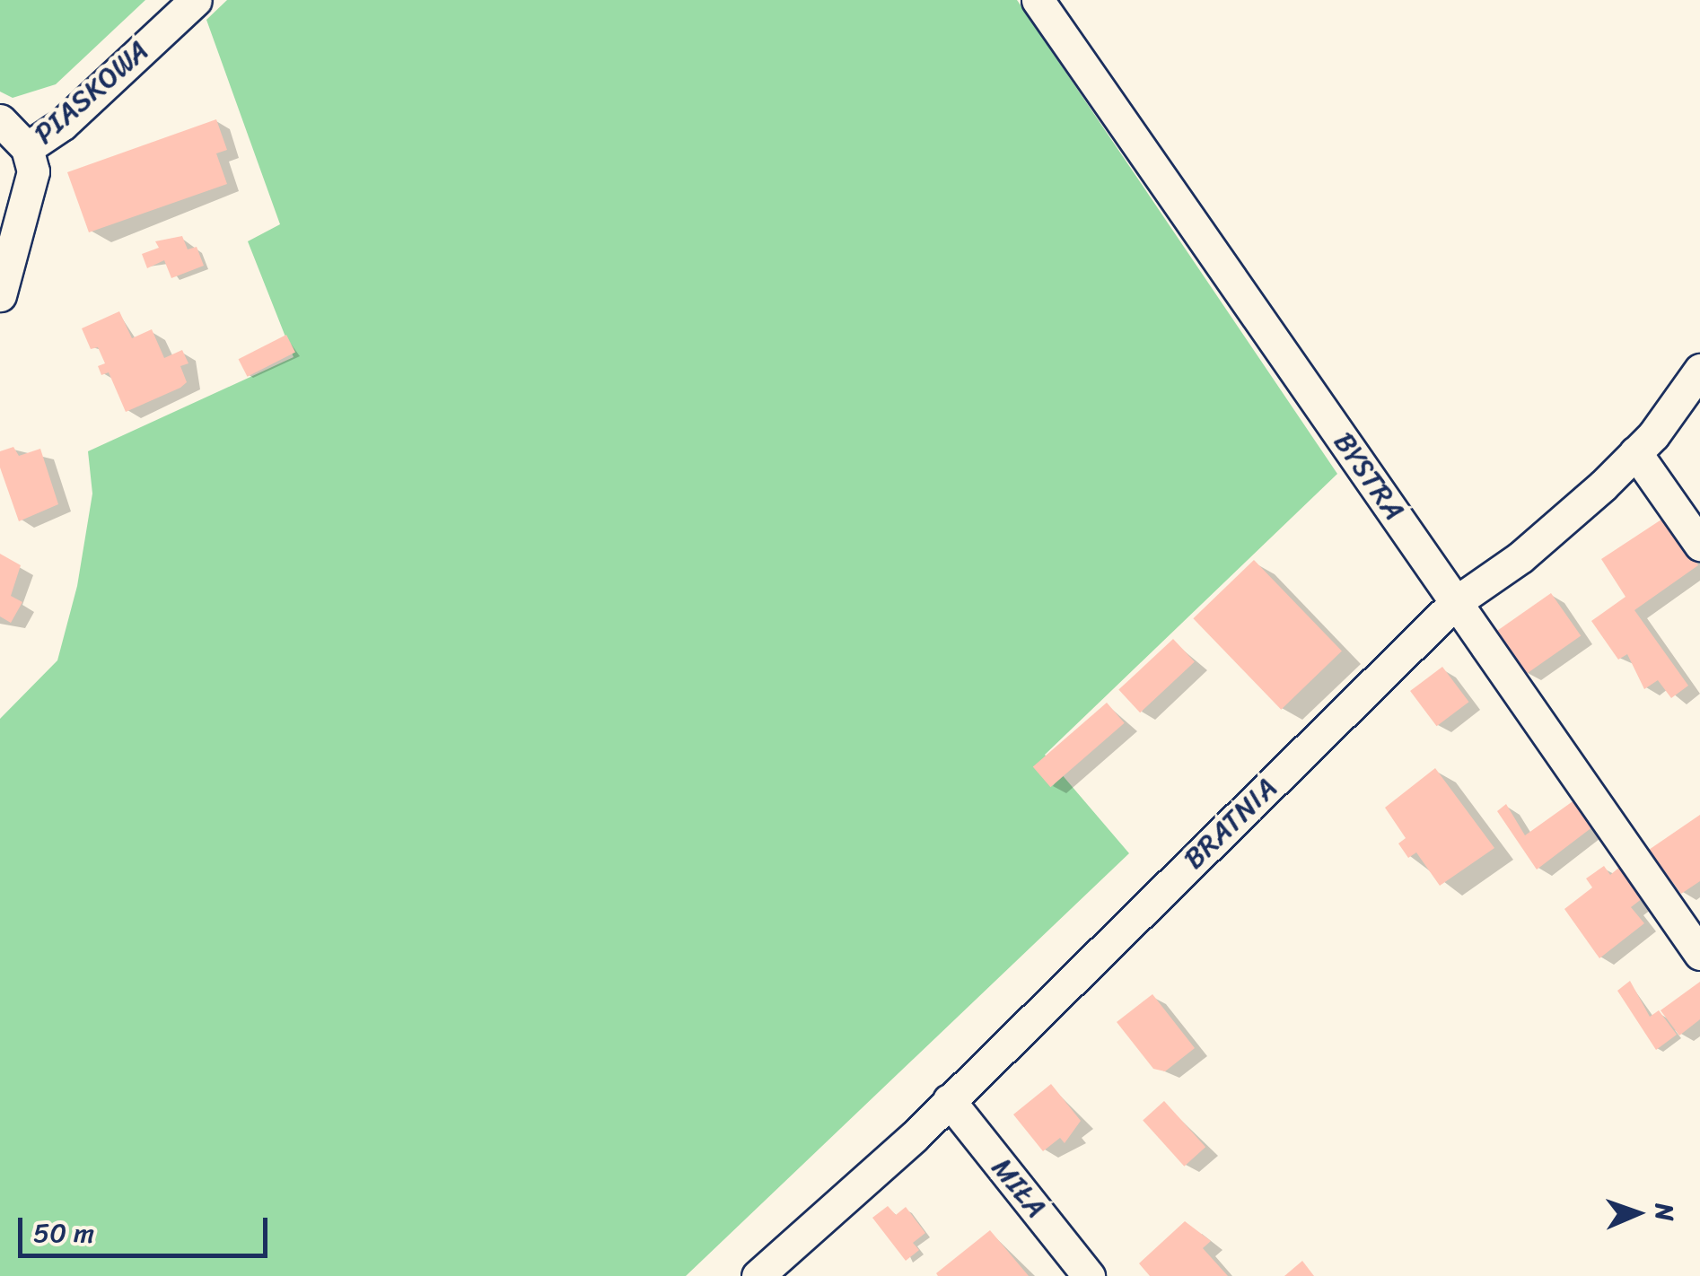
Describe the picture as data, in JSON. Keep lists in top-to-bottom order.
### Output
{
  "streets": {
    "street": [
      "PIASKOWA",
      "BYSTRA",
      "BRATNIA",
      "MIŁA"
    ]
  },
  "crossings": [
    ["BYSTRA", "BRATNIA"],
    ["BRATNIA", "MIŁA"]
  ],
  "scale_bar": "50 m",
  "north": "right"
}
